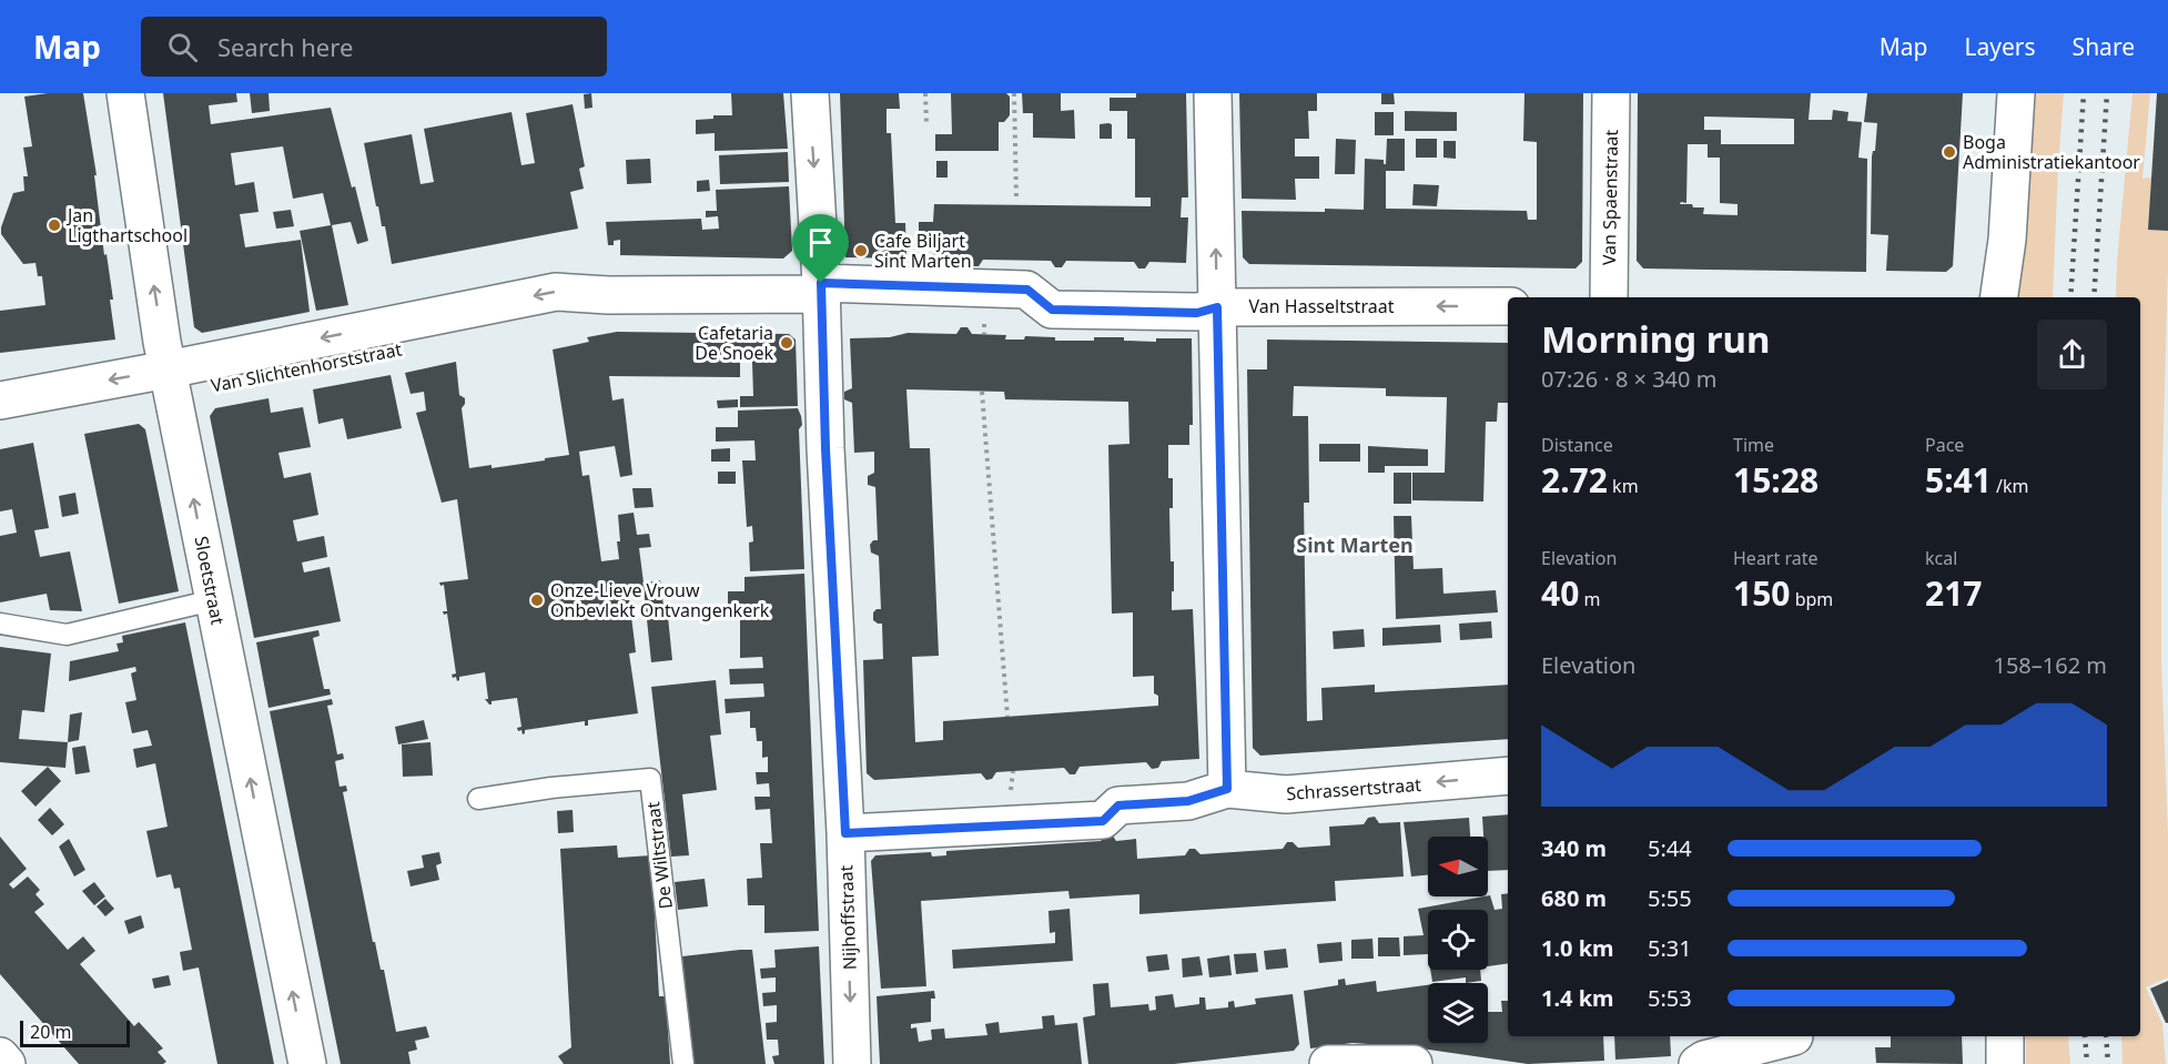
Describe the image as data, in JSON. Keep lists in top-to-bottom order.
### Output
{
  "streets": {
    "street": [
      "Van Spaenstraat",
      "Van Hasseltstraat",
      "Van Slichtenhorststraat",
      "Sloetstraat",
      "Schrassertstraat",
      "Nijhoffstraat"
    ],
    "lane": ["De Wiltstraat"]
  },
  "crossings": [
    ["Van Hasseltstraat", "Van Slichtenhorststraat"],
    ["Van Hasseltstraat", "Nijhoffstraat"],
    ["Van Slichtenhorststraat", "Sloetstraat"],
    ["Van Slichtenhorststraat", "Nijhoffstraat"],
    ["Schrassertstraat", "Nijhoffstraat"]
  ],
  "one_way": ["Van Hasseltstraat", "Sloetstraat", "Nijhoffstraat"],
  "districts": ["Sint Marten"],
  "places": [
    "Boga Administratiekantoor",
    "Jan Ligthartschool",
    "Cafe Biljart Sint Marten",
    "Cafetaria De Snoek",
    "Onze-Lieve Vrouw Onbevlekt Ontvangenkerk"
  ],
  "scale_bar": "20 m",
  "north": "left",
  "page": {
    "header": "Map",
    "search": "Search here",
    "nav": ["Map", "Layers", "Share"],
    "heading": ["Morning run", "07:26 · 8 × 340 m"],
    "stats": [
      ["Distance", "2.72 km"],
      ["Time", "15:28"],
      ["Pace", "5:41 /km"],
      ["Elevation", "40 m"],
      ["Heart rate", "150 bpm"],
      ["kcal", "217"]
    ],
    "chart": ["Elevation", "158–162 m"],
    "list": [
      {
        "name": "340 m",
        "note": "5:44"
      },
      {
        "name": "680 m",
        "note": "5:55"
      },
      {
        "name": "1.0 km",
        "note": "5:31"
      },
      {
        "name": "1.4 km",
        "note": "5:53"
      }
    ],
    "scale": "20 m"
  }
}
